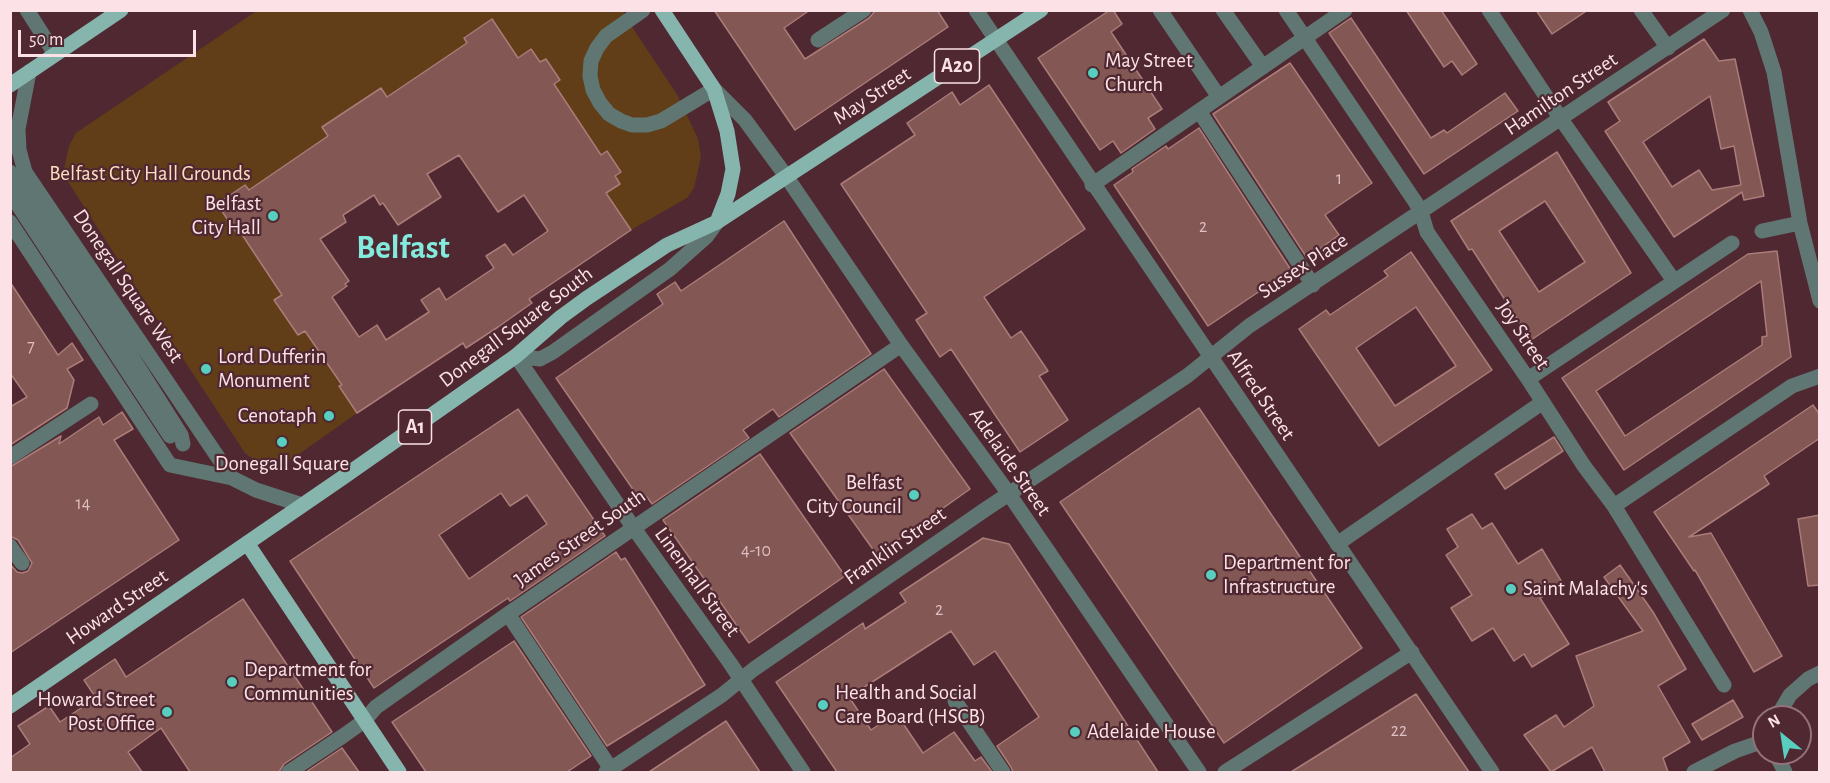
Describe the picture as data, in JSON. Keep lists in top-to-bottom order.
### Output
{
  "streets": {
    "main road": [
      "A20",
      "May Street",
      "Donegall Square South",
      "A1",
      "Howard Street"
    ],
    "street": [
      "Hamilton Street",
      "Sussex Place",
      "Donegall Square West",
      "Joy Street",
      "Alfred Street",
      "Adelaide Street",
      "James Street South",
      "Franklin Street",
      "Linenhall Street"
    ]
  },
  "crossings": [
    ["Hamilton Street", "Sussex Place"],
    ["Hamilton Street", "Joy Street"],
    ["May Street", "Donegall Square South"],
    ["May Street", "Alfred Street"],
    ["May Street", "Adelaide Street"],
    ["Sussex Place", "Joy Street"],
    ["Sussex Place", "Alfred Street"],
    ["Sussex Place", "Franklin Street"],
    ["Donegall Square South", "Adelaide Street"],
    ["Donegall Square South", "Linenhall Street"],
    ["Donegall Square South", "Howard Street"],
    ["Alfred Street", "Franklin Street"],
    ["Adelaide Street", "James Street South"],
    ["Adelaide Street", "Franklin Street"],
    ["James Street South", "Linenhall Street"],
    ["Franklin Street", "Linenhall Street"]
  ],
  "districts": ["Belfast"],
  "parks": ["Belfast City Hall Grounds"],
  "places": [
    "May Street Church",
    "Belfast City Hall",
    "Lord Dufferin Monument",
    "Cenotaph",
    "Donegall Square",
    "Belfast City Council",
    "Department for Infrastructure",
    "Saint Malachy's",
    "Department for Communities",
    "Health and Social Care Board (HSCB)",
    "Howard Street Post Office",
    "Adelaide House"
  ],
  "house_numbers": [
    "1",
    "2",
    "7",
    "14",
    "4-10",
    "2",
    "22"
  ],
  "scale_bar": "50 m",
  "north": "top left"
}
